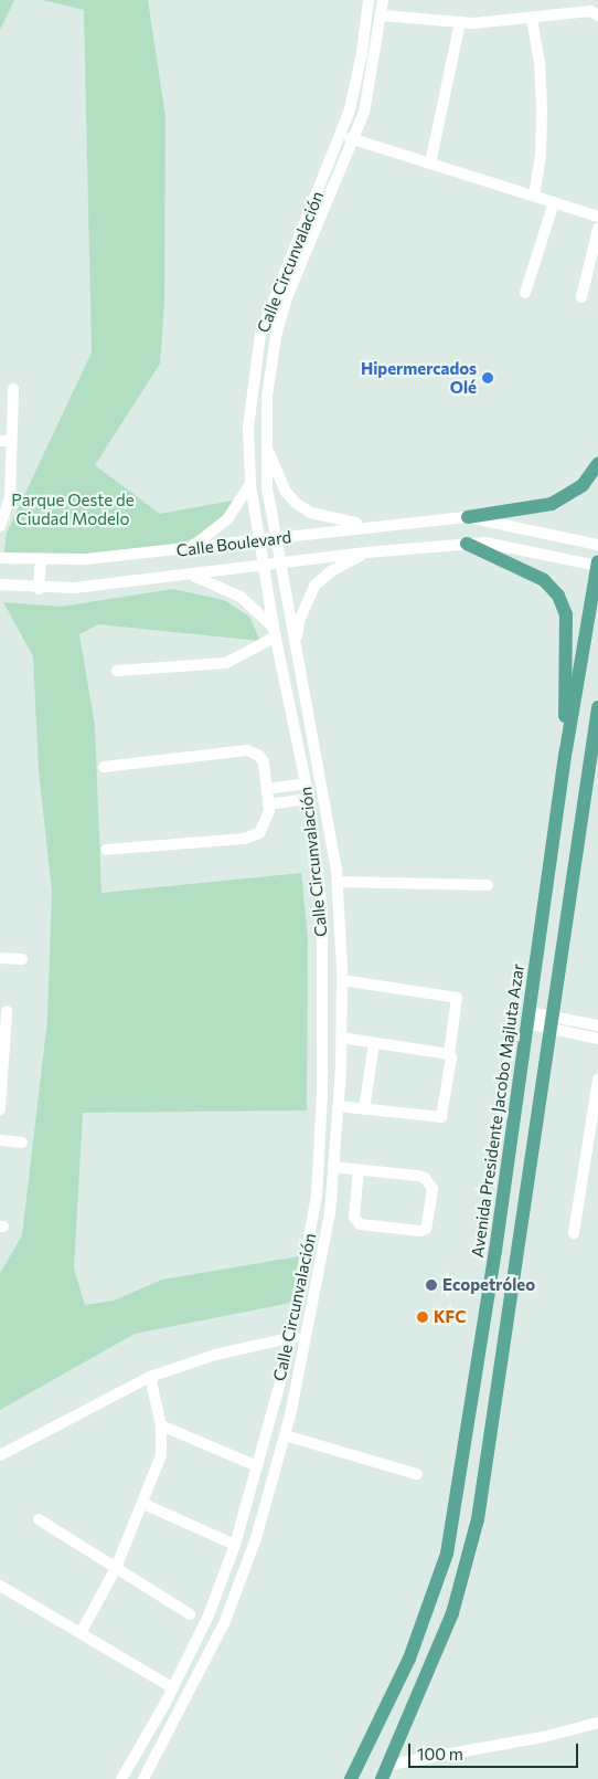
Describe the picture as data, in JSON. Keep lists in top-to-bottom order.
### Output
{
  "streets": {
    "main road": ["Avenida Presidente Jacobo Majluta Azar"],
    "street": ["Calle Circunvalación", "Calle Boulevard"]
  },
  "crossings": [
    ["Calle Circunvalación", "Calle Boulevard"],
    ["Calle Boulevard", "Avenida Presidente Jacobo Majluta Azar"]
  ],
  "parks": ["Parque Oeste de Ciudad Modelo"],
  "places": ["Hipermercados Olé", "Ecopetróleo", "KFC"],
  "scale_bar": "100 m"
}
